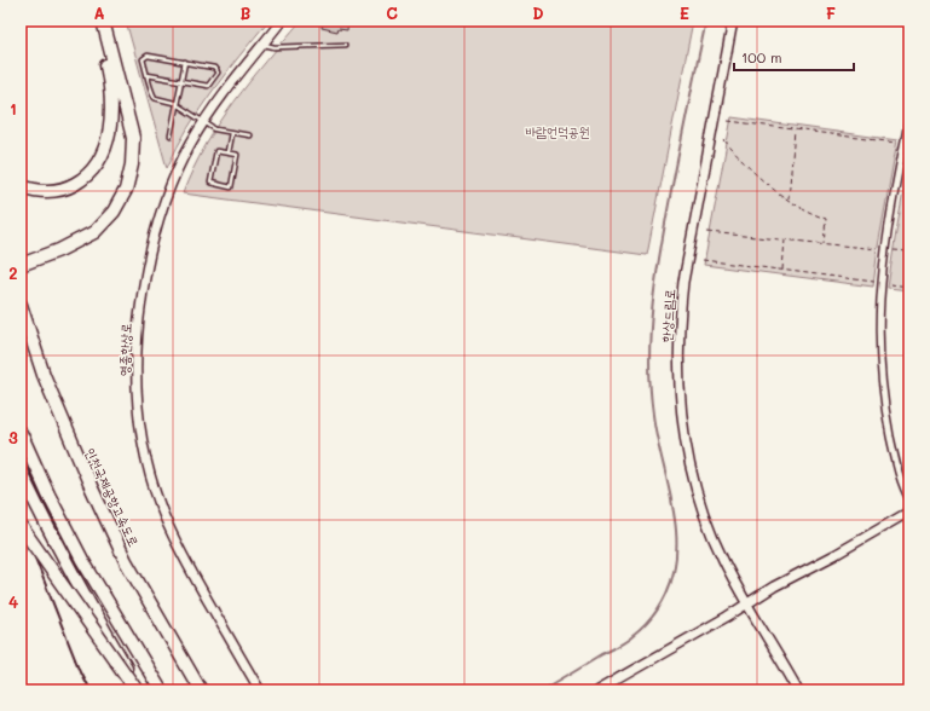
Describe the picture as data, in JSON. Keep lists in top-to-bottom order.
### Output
{
  "streets": {
    "highway": ["인천국제공항고속도로"],
    "street": ["한상드림로", "영종한상로"]
  },
  "parks": ["바람언덕공원"],
  "scale_bar": "100 m",
  "grid": {
    "columns": [
      "A",
      "B",
      "C",
      "D",
      "E",
      "F"
    ],
    "rows": [
      "1",
      "2",
      "3",
      "4"
    ]
  }
}
